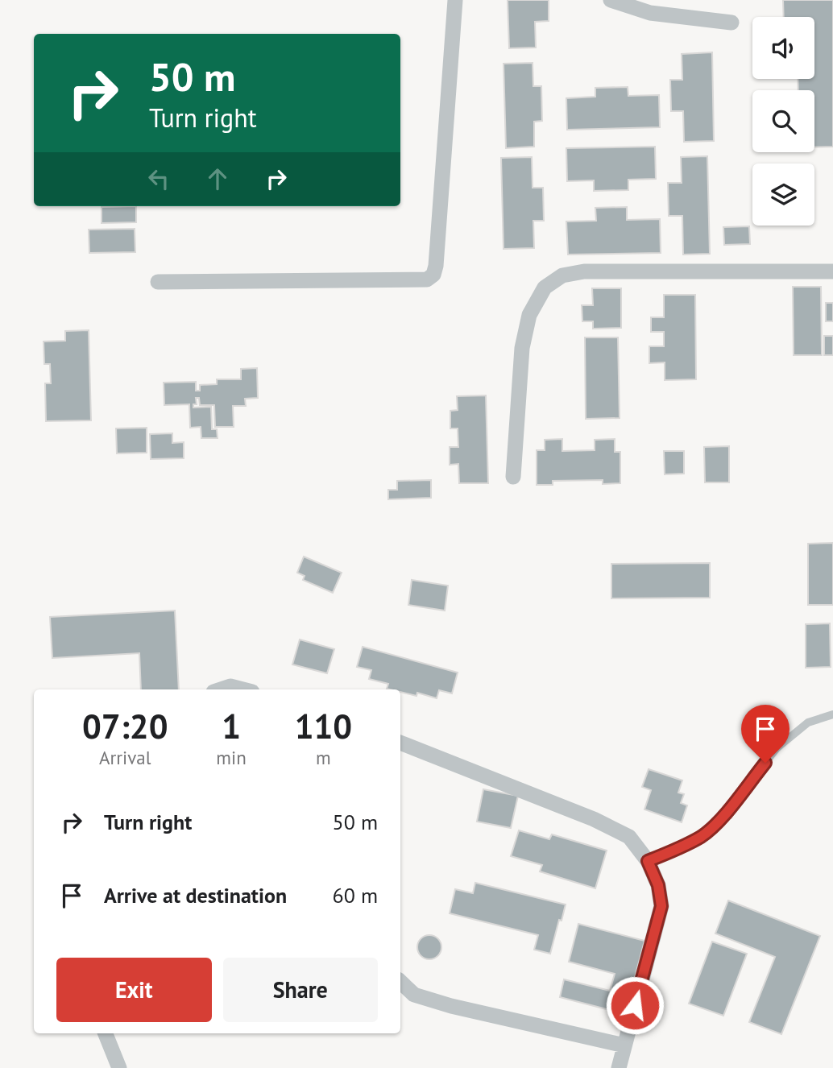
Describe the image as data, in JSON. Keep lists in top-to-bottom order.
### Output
{
  "page": {
    "turn": ["50 m", "Turn right"],
    "eta": [
      "07:20",
      "Arrival",
      "1",
      "min",
      "110",
      "m"
    ],
    "list": [
      {
        "name": "Turn right",
        "value": "50 m"
      },
      {
        "name": "Arrive at destination",
        "value": "60 m"
      }
    ],
    "buttons": ["Exit", "Share"]
  }
}
